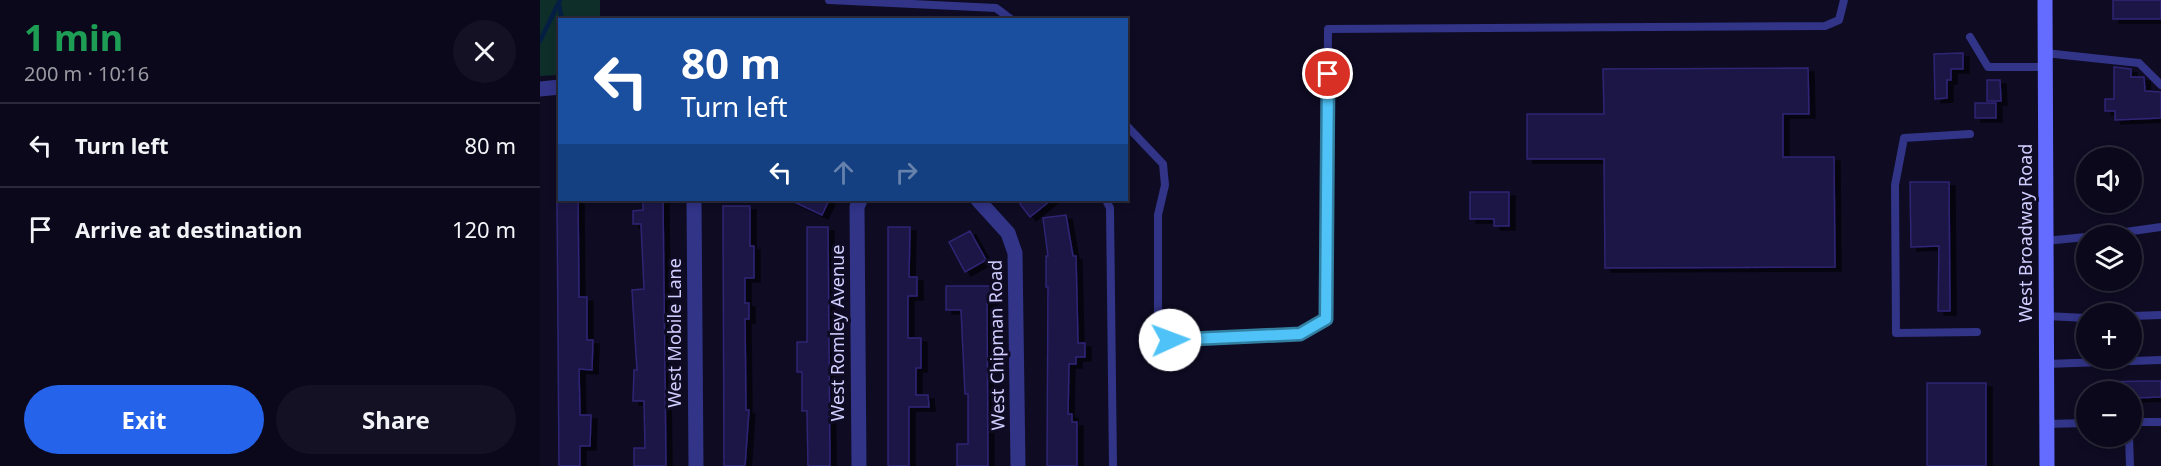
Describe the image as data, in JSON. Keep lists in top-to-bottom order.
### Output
{
  "streets": {
    "main road": ["West Broadway Road"],
    "street": ["West Mobile Lane", "West Romley Avenue", "West Chipman Road"]
  },
  "page": {
    "heading": ["1 min", "200 m · 10:16"],
    "turn": ["80 m", "Turn left"],
    "list": [
      {
        "name": "Turn left",
        "value": "80 m"
      },
      {
        "name": "Arrive at destination",
        "value": "120 m"
      }
    ],
    "map_buttons": ["+", "−"],
    "buttons": ["Exit", "Share"]
  }
}
